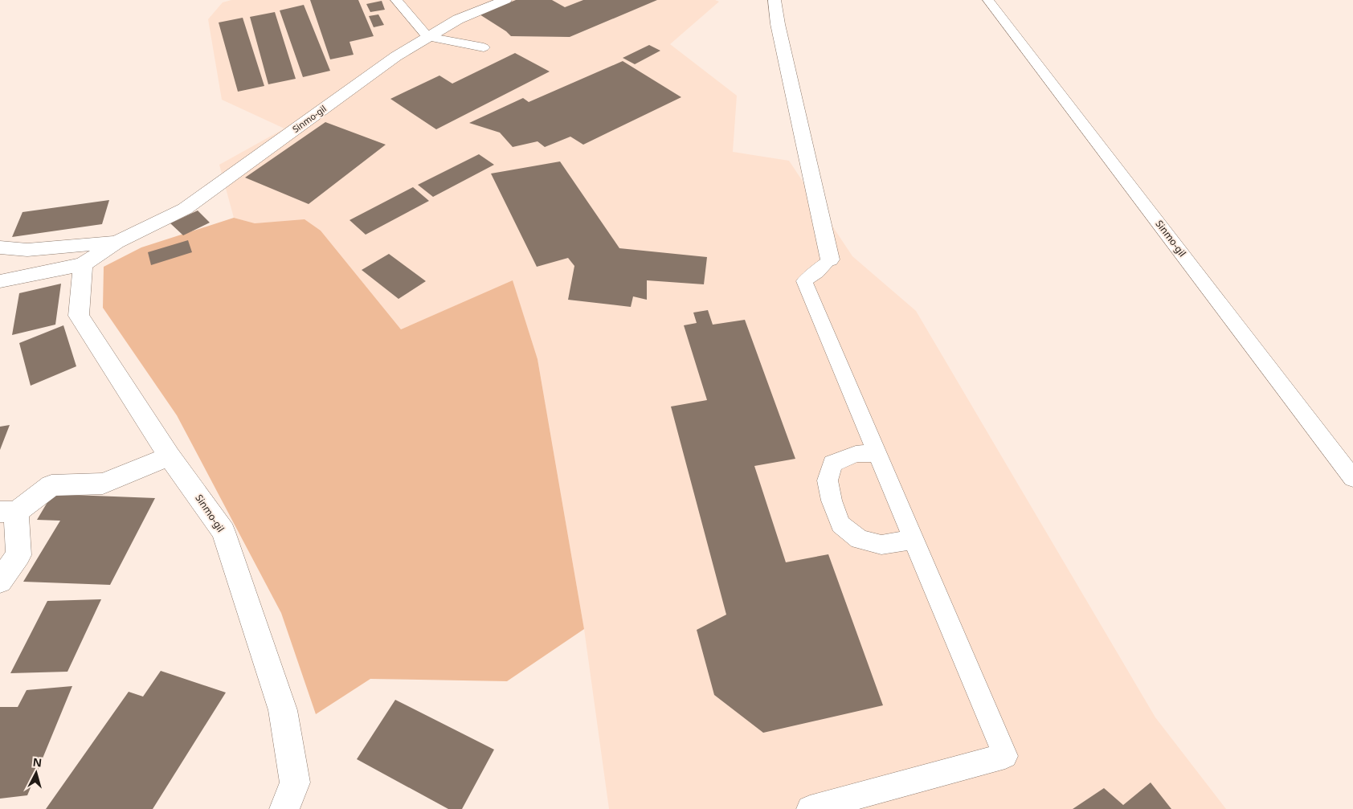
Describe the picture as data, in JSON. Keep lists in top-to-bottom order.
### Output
{
  "streets": {
    "street": ["Sinmo-gil"]
  },
  "north": "top"
}
